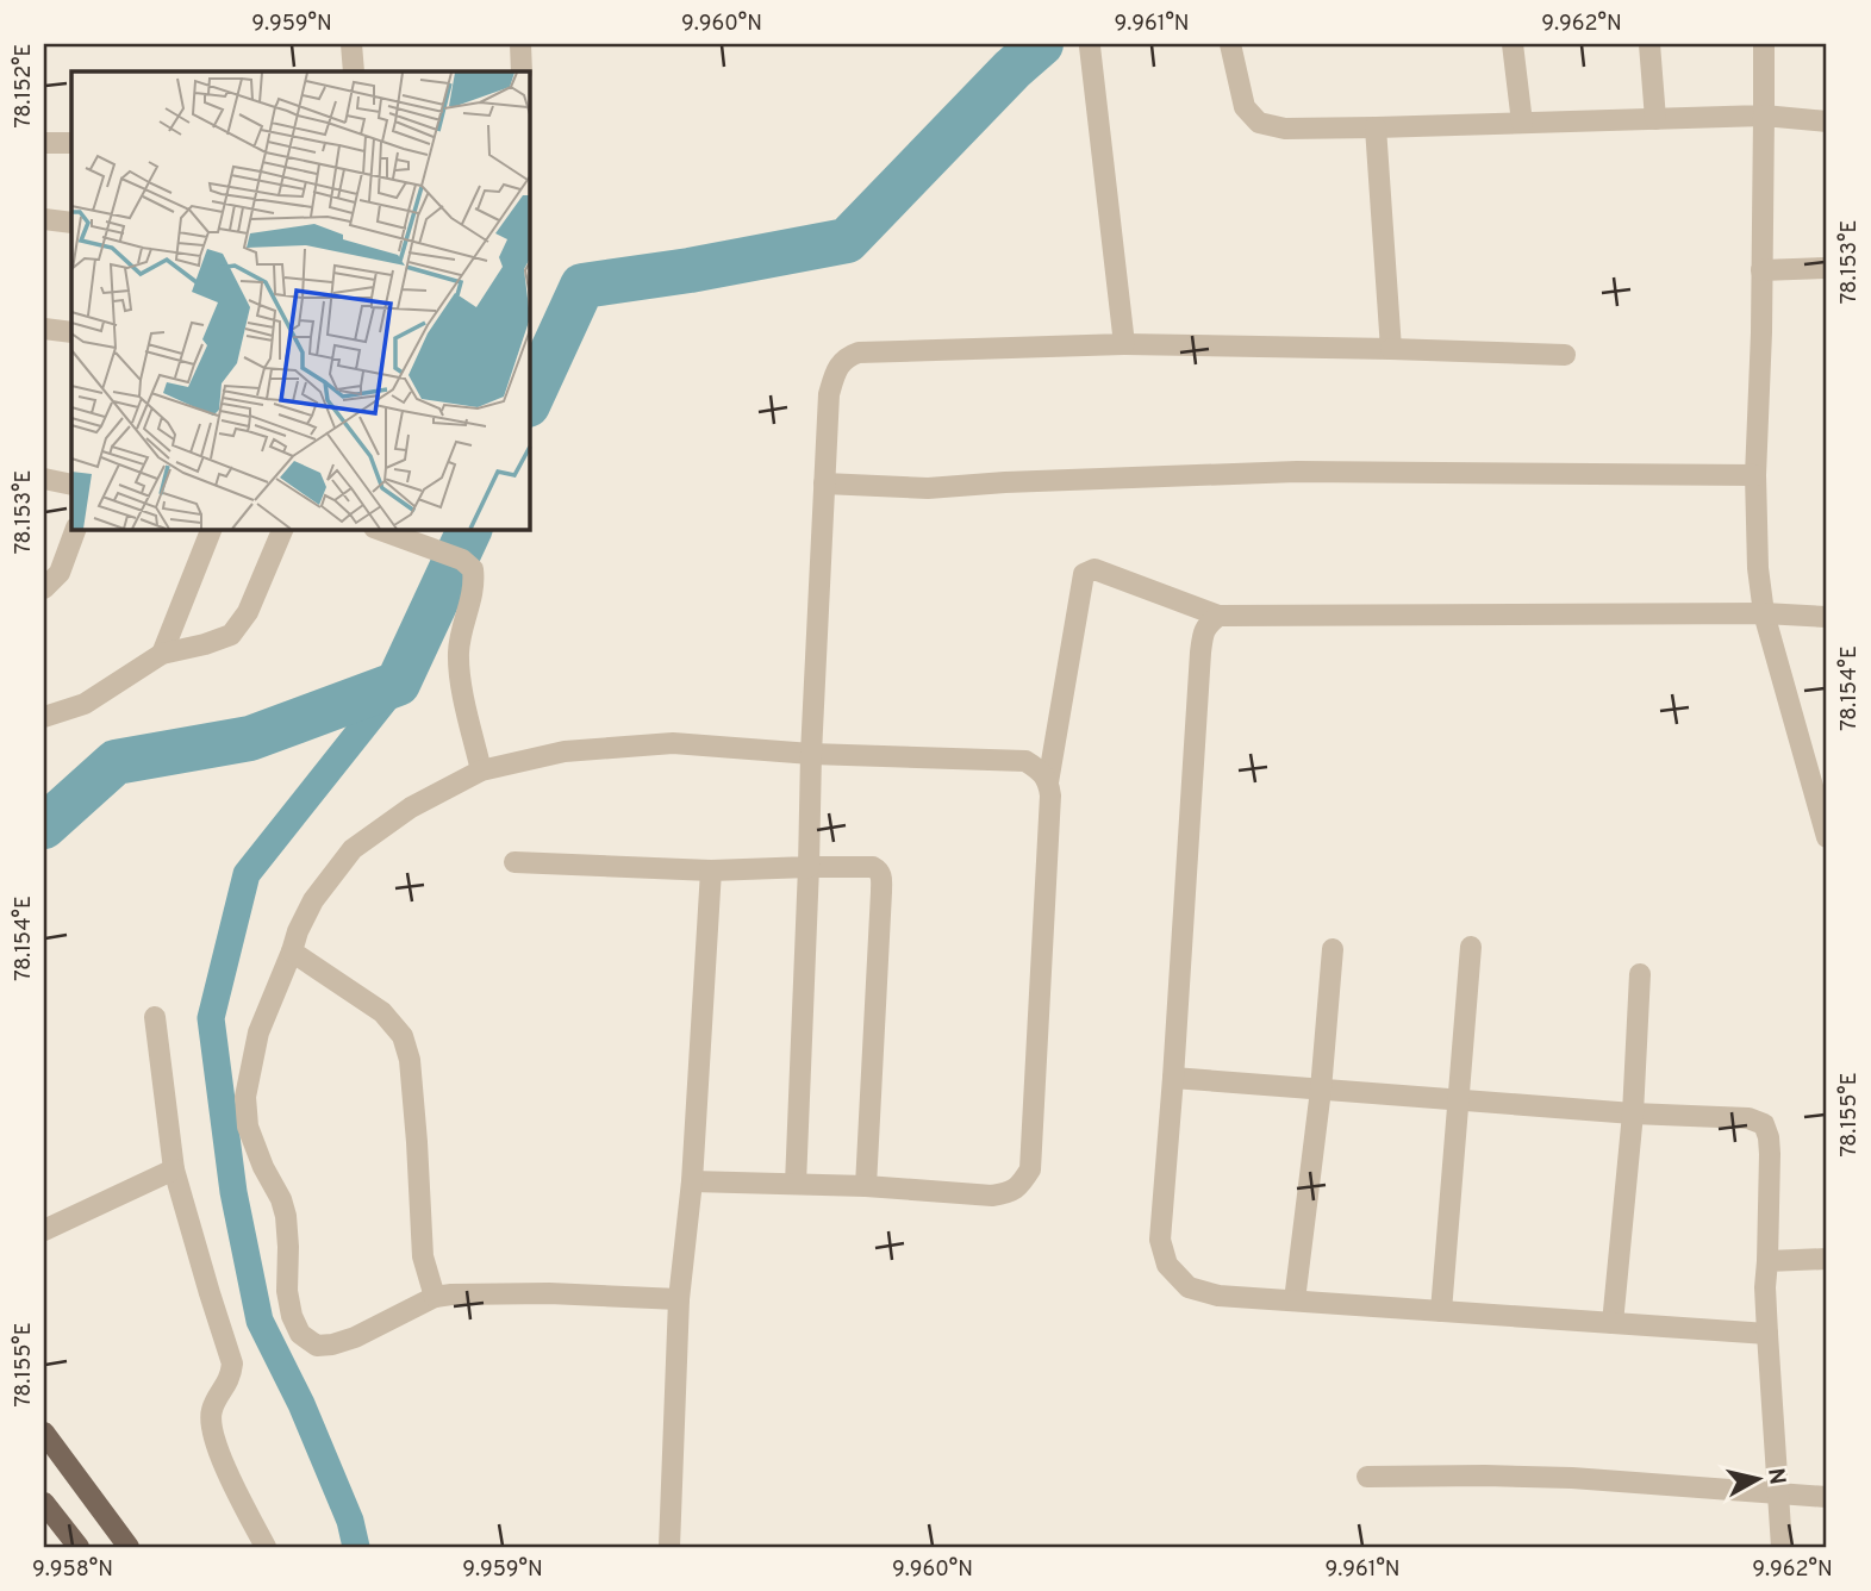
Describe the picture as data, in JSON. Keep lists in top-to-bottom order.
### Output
{
  "north": "right",
  "coordinates": [
    "9.959°N",
    "9.960°N",
    "9.961°N",
    "9.962°N",
    "78.152°E",
    "78.153°E",
    "78.154°E",
    "78.155°E",
    "9.958°N"
  ]
}
